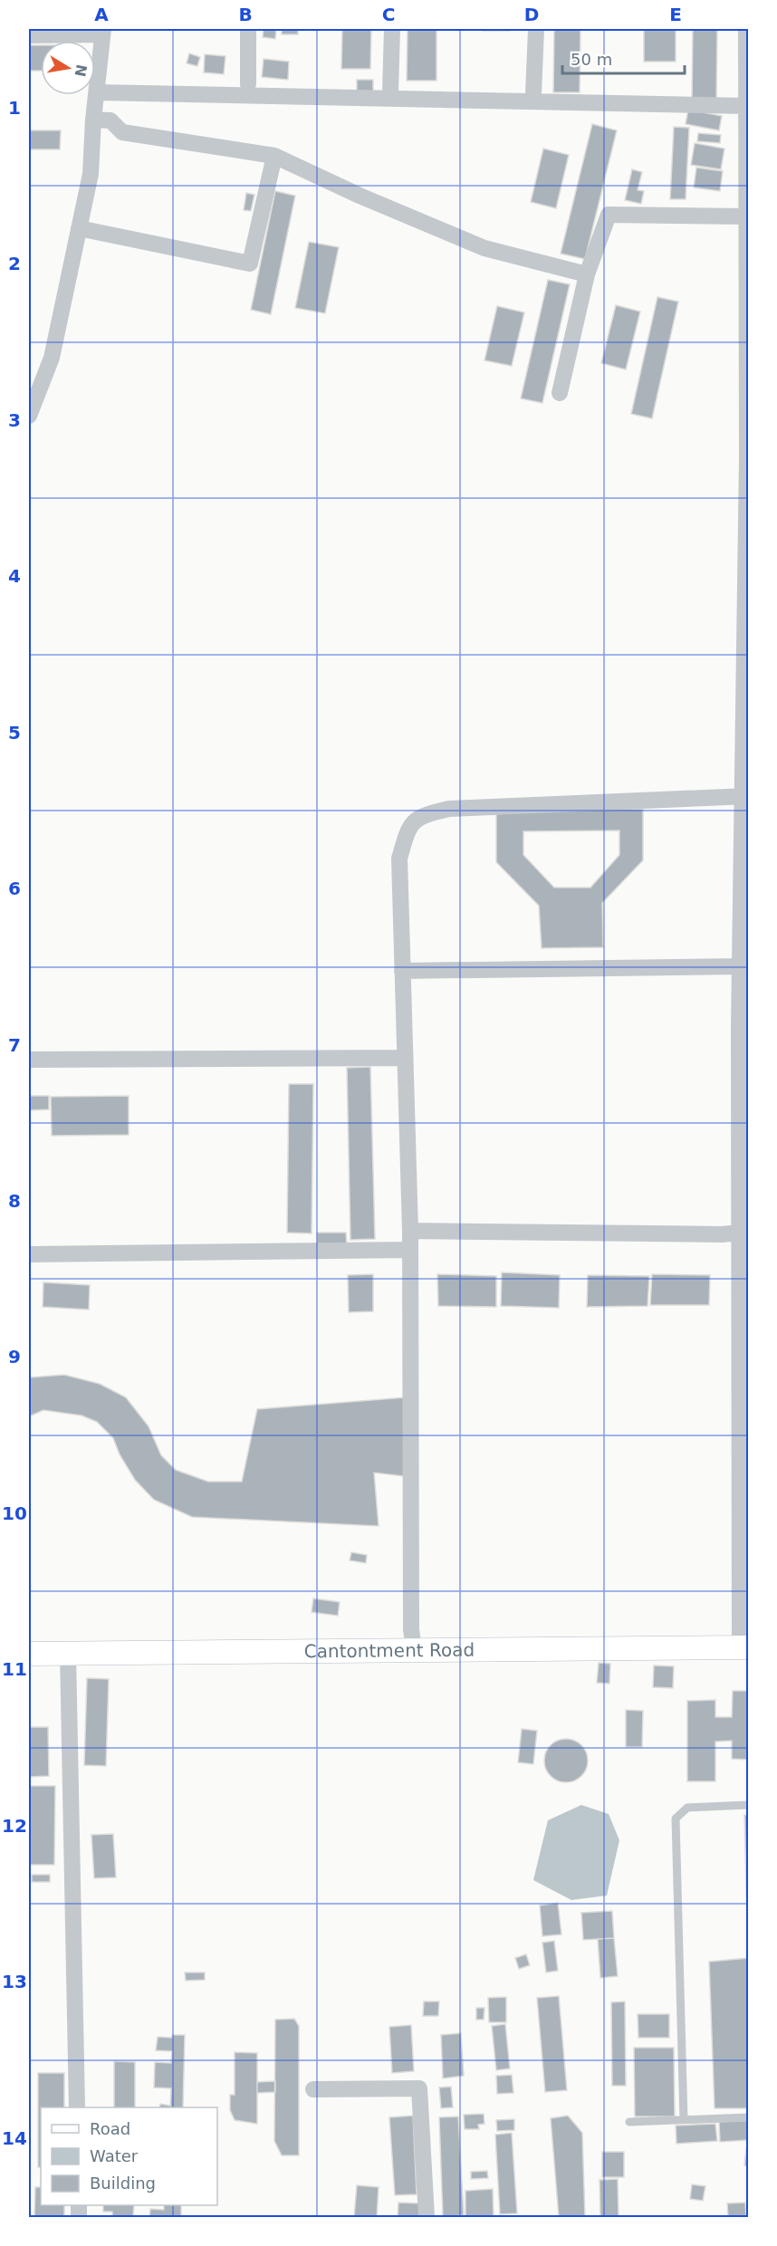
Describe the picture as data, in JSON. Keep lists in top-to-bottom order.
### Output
{
  "streets": {
    "street": ["Cantontment Road"]
  },
  "legend": ["Road", "Water", "Building"],
  "scale_bar": "50 m",
  "north": "right",
  "grid": {
    "columns": [
      "A",
      "B",
      "C",
      "D",
      "E"
    ],
    "rows": [
      "1",
      "2",
      "3",
      "4",
      "5",
      "6",
      "7",
      "8",
      "9",
      "10",
      "11",
      "12",
      "13",
      "14"
    ]
  }
}
